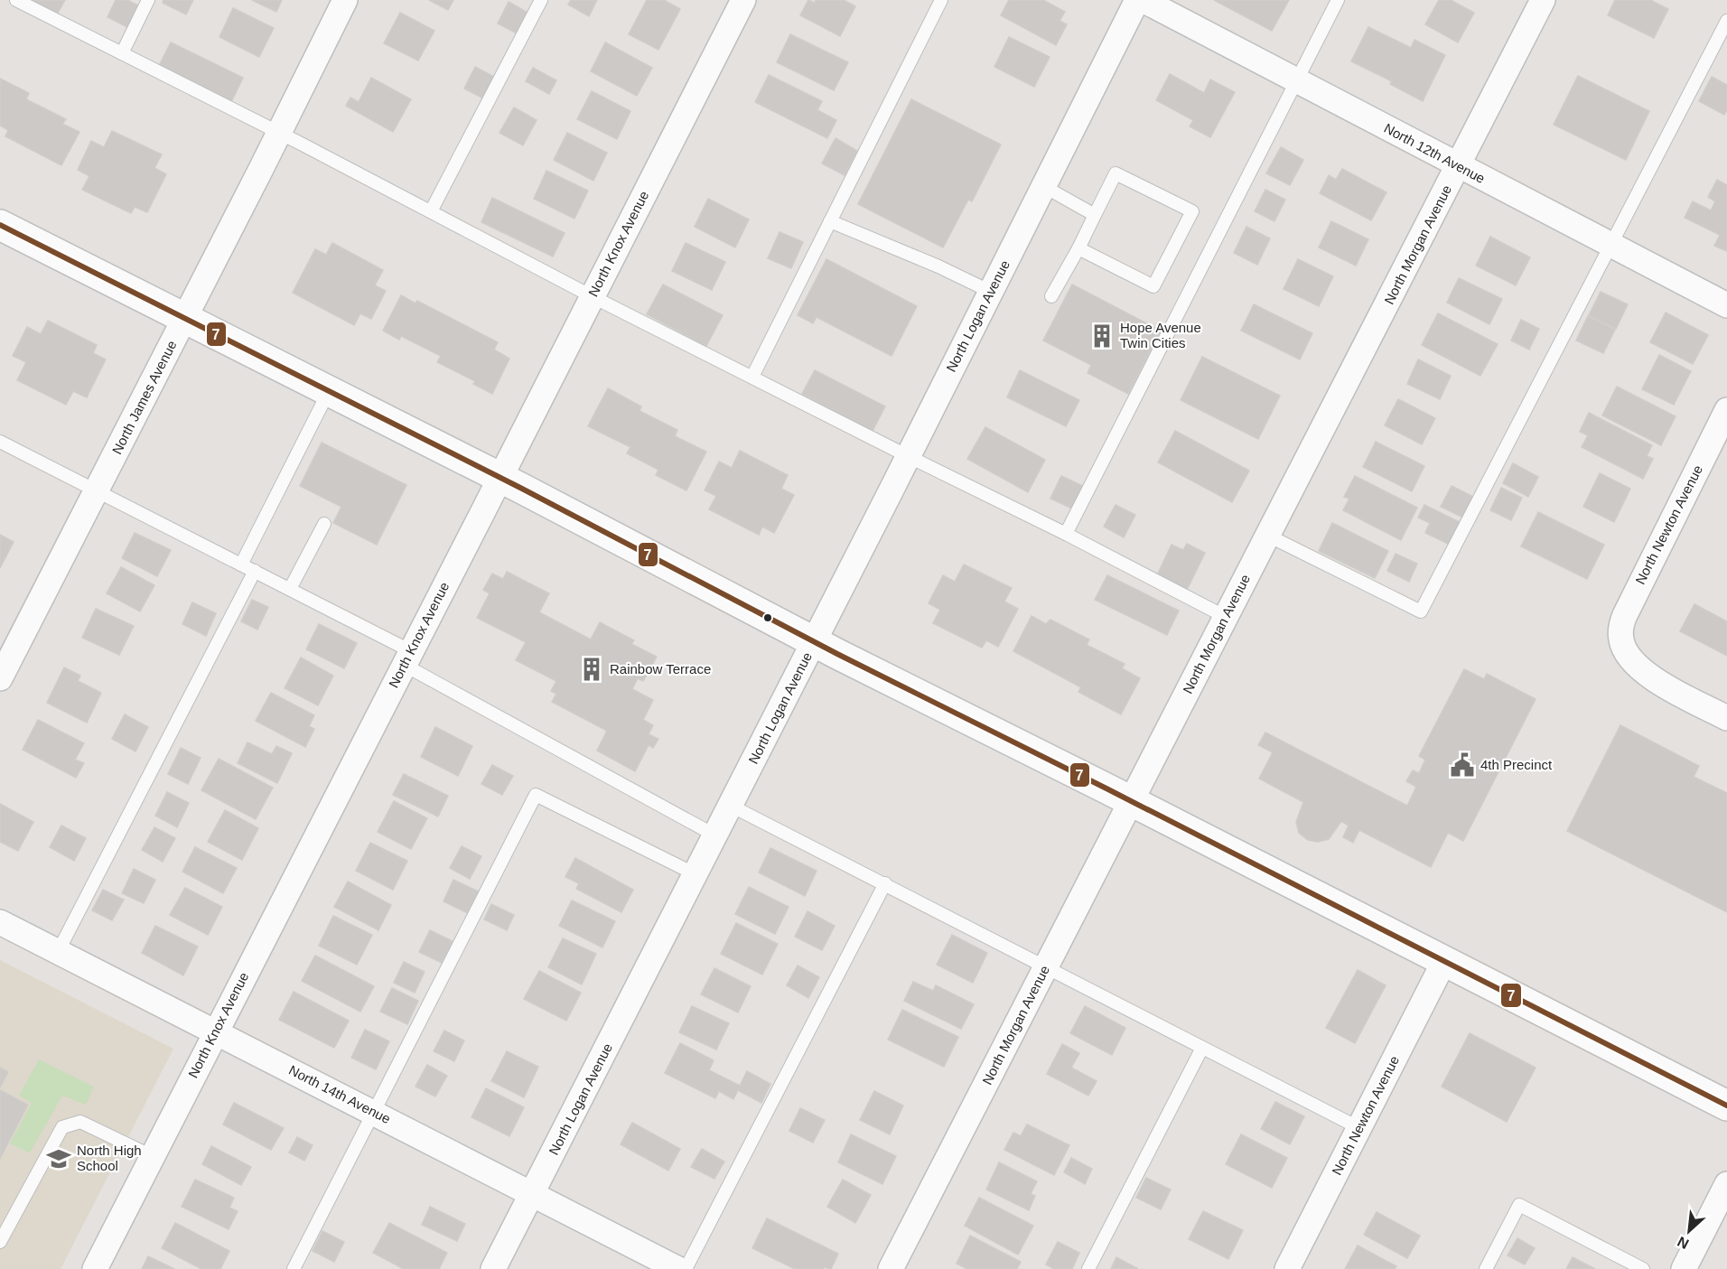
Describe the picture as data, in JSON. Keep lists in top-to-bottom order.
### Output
{
  "streets": {
    "street": [
      "North 12th Avenue",
      "North Knox Avenue",
      "North Morgan Avenue",
      "North Logan Avenue",
      "North James Avenue",
      "North Newton Avenue",
      "North 14th Avenue"
    ]
  },
  "crossings": [
    ["North 12th Avenue", "North Morgan Avenue"],
    ["North Knox Avenue", "North 14th Avenue"],
    ["North Logan Avenue", "North 14th Avenue"]
  ],
  "places": {
    "building": ["Hope Avenue Twin Cities", "Rainbow Terrace"],
    "public building": ["4th Precinct"],
    "school or university": ["North High School"]
  },
  "lines": ["transit line 7"],
  "north": "bottom left"
}
